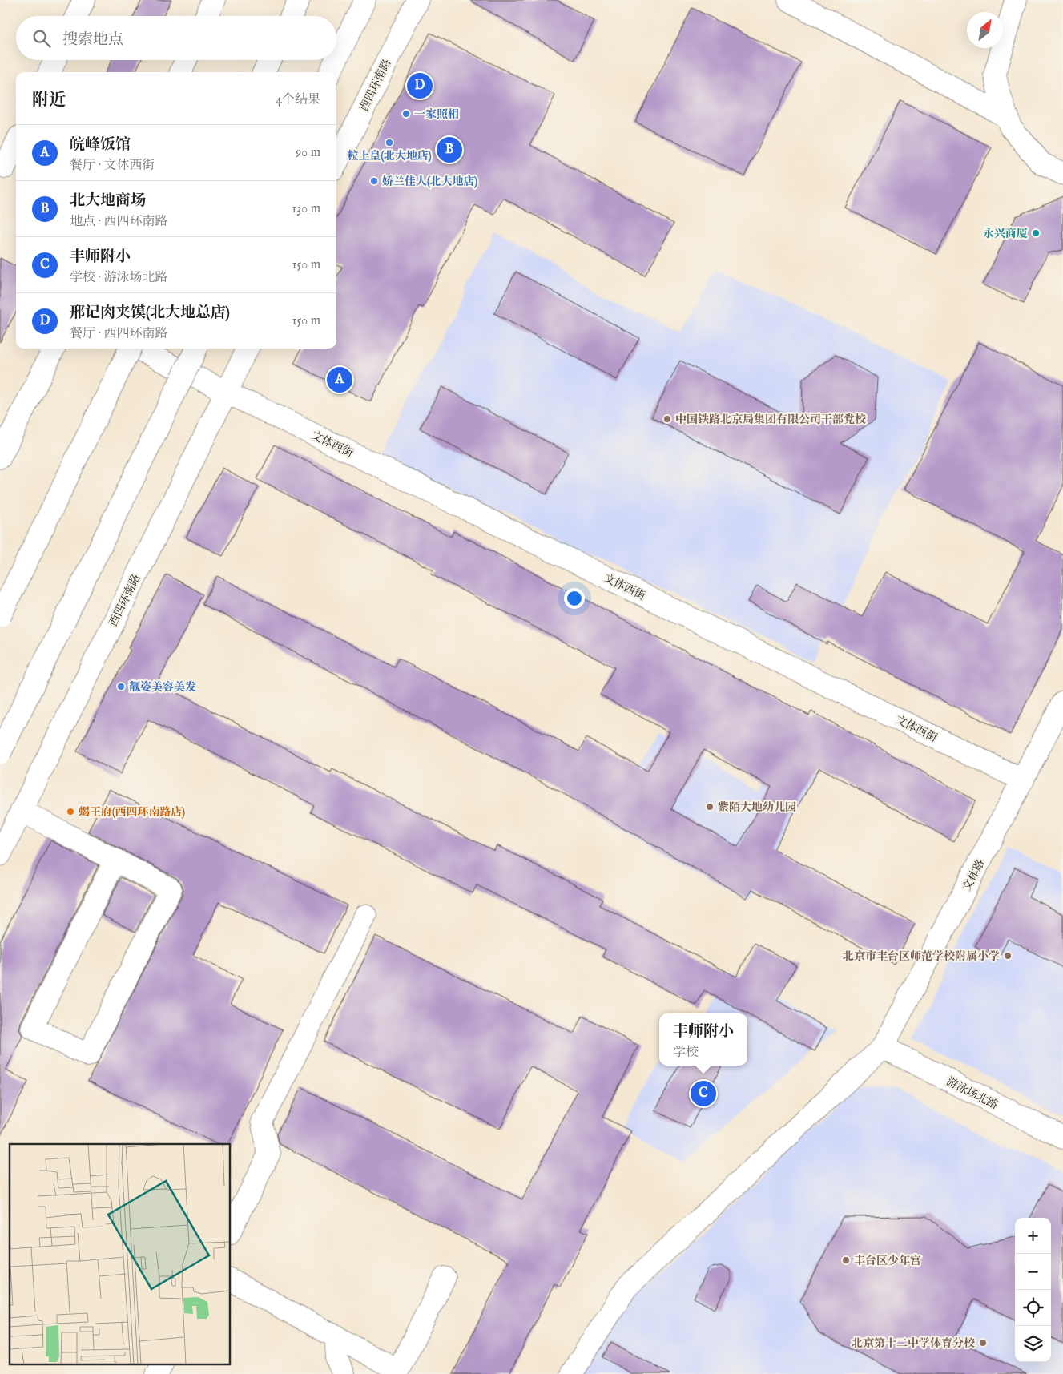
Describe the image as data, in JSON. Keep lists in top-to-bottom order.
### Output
{
  "streets": {
    "main road": [
      "西四环南路",
      "文体西街",
      "文体路",
      "游泳场北路"
    ]
  },
  "crossings": [
    ["西四环南路", "文体西街"],
    ["文体西街", "文体路"],
    ["文体路", "游泳场北路"]
  ],
  "places": [
    "一家照相",
    "粒上皇(北大地店)",
    "娇兰佳人(北大地店)",
    "永兴商厦",
    "中国铁路北京局集团有限公司干部党校",
    "靓姿美容美发",
    "紫陌大地幼儿园",
    "蝎王府(西四环南路店)",
    "北京市丰台区师范学校附属小学",
    "丰台区少年宫",
    "北京第十二中学体育分校"
  ],
  "north": "top right",
  "page": {
    "search": "搜索地点",
    "pins": [
      "D",
      "B",
      "A",
      "C"
    ],
    "heading": ["附近", "4个结果"],
    "list": [
      {
        "mark": "A",
        "name": "皖峰饭馆",
        "note": "餐厅 · 文体西街",
        "value": "90 m"
      },
      {
        "mark": "B",
        "name": "北大地商场",
        "note": "地点 · 西四环南路",
        "value": "130 m"
      },
      {
        "mark": "C",
        "name": "丰师附小",
        "note": "学校 · 游泳场北路",
        "value": "150 m"
      },
      {
        "mark": "D",
        "name": "邢记肉夹馍(北大地总店)",
        "note": "餐厅 · 西四环南路",
        "value": "150 m"
      }
    ],
    "popup": ["丰师附小", "学校"],
    "map_buttons": ["+", "−"]
  }
}
